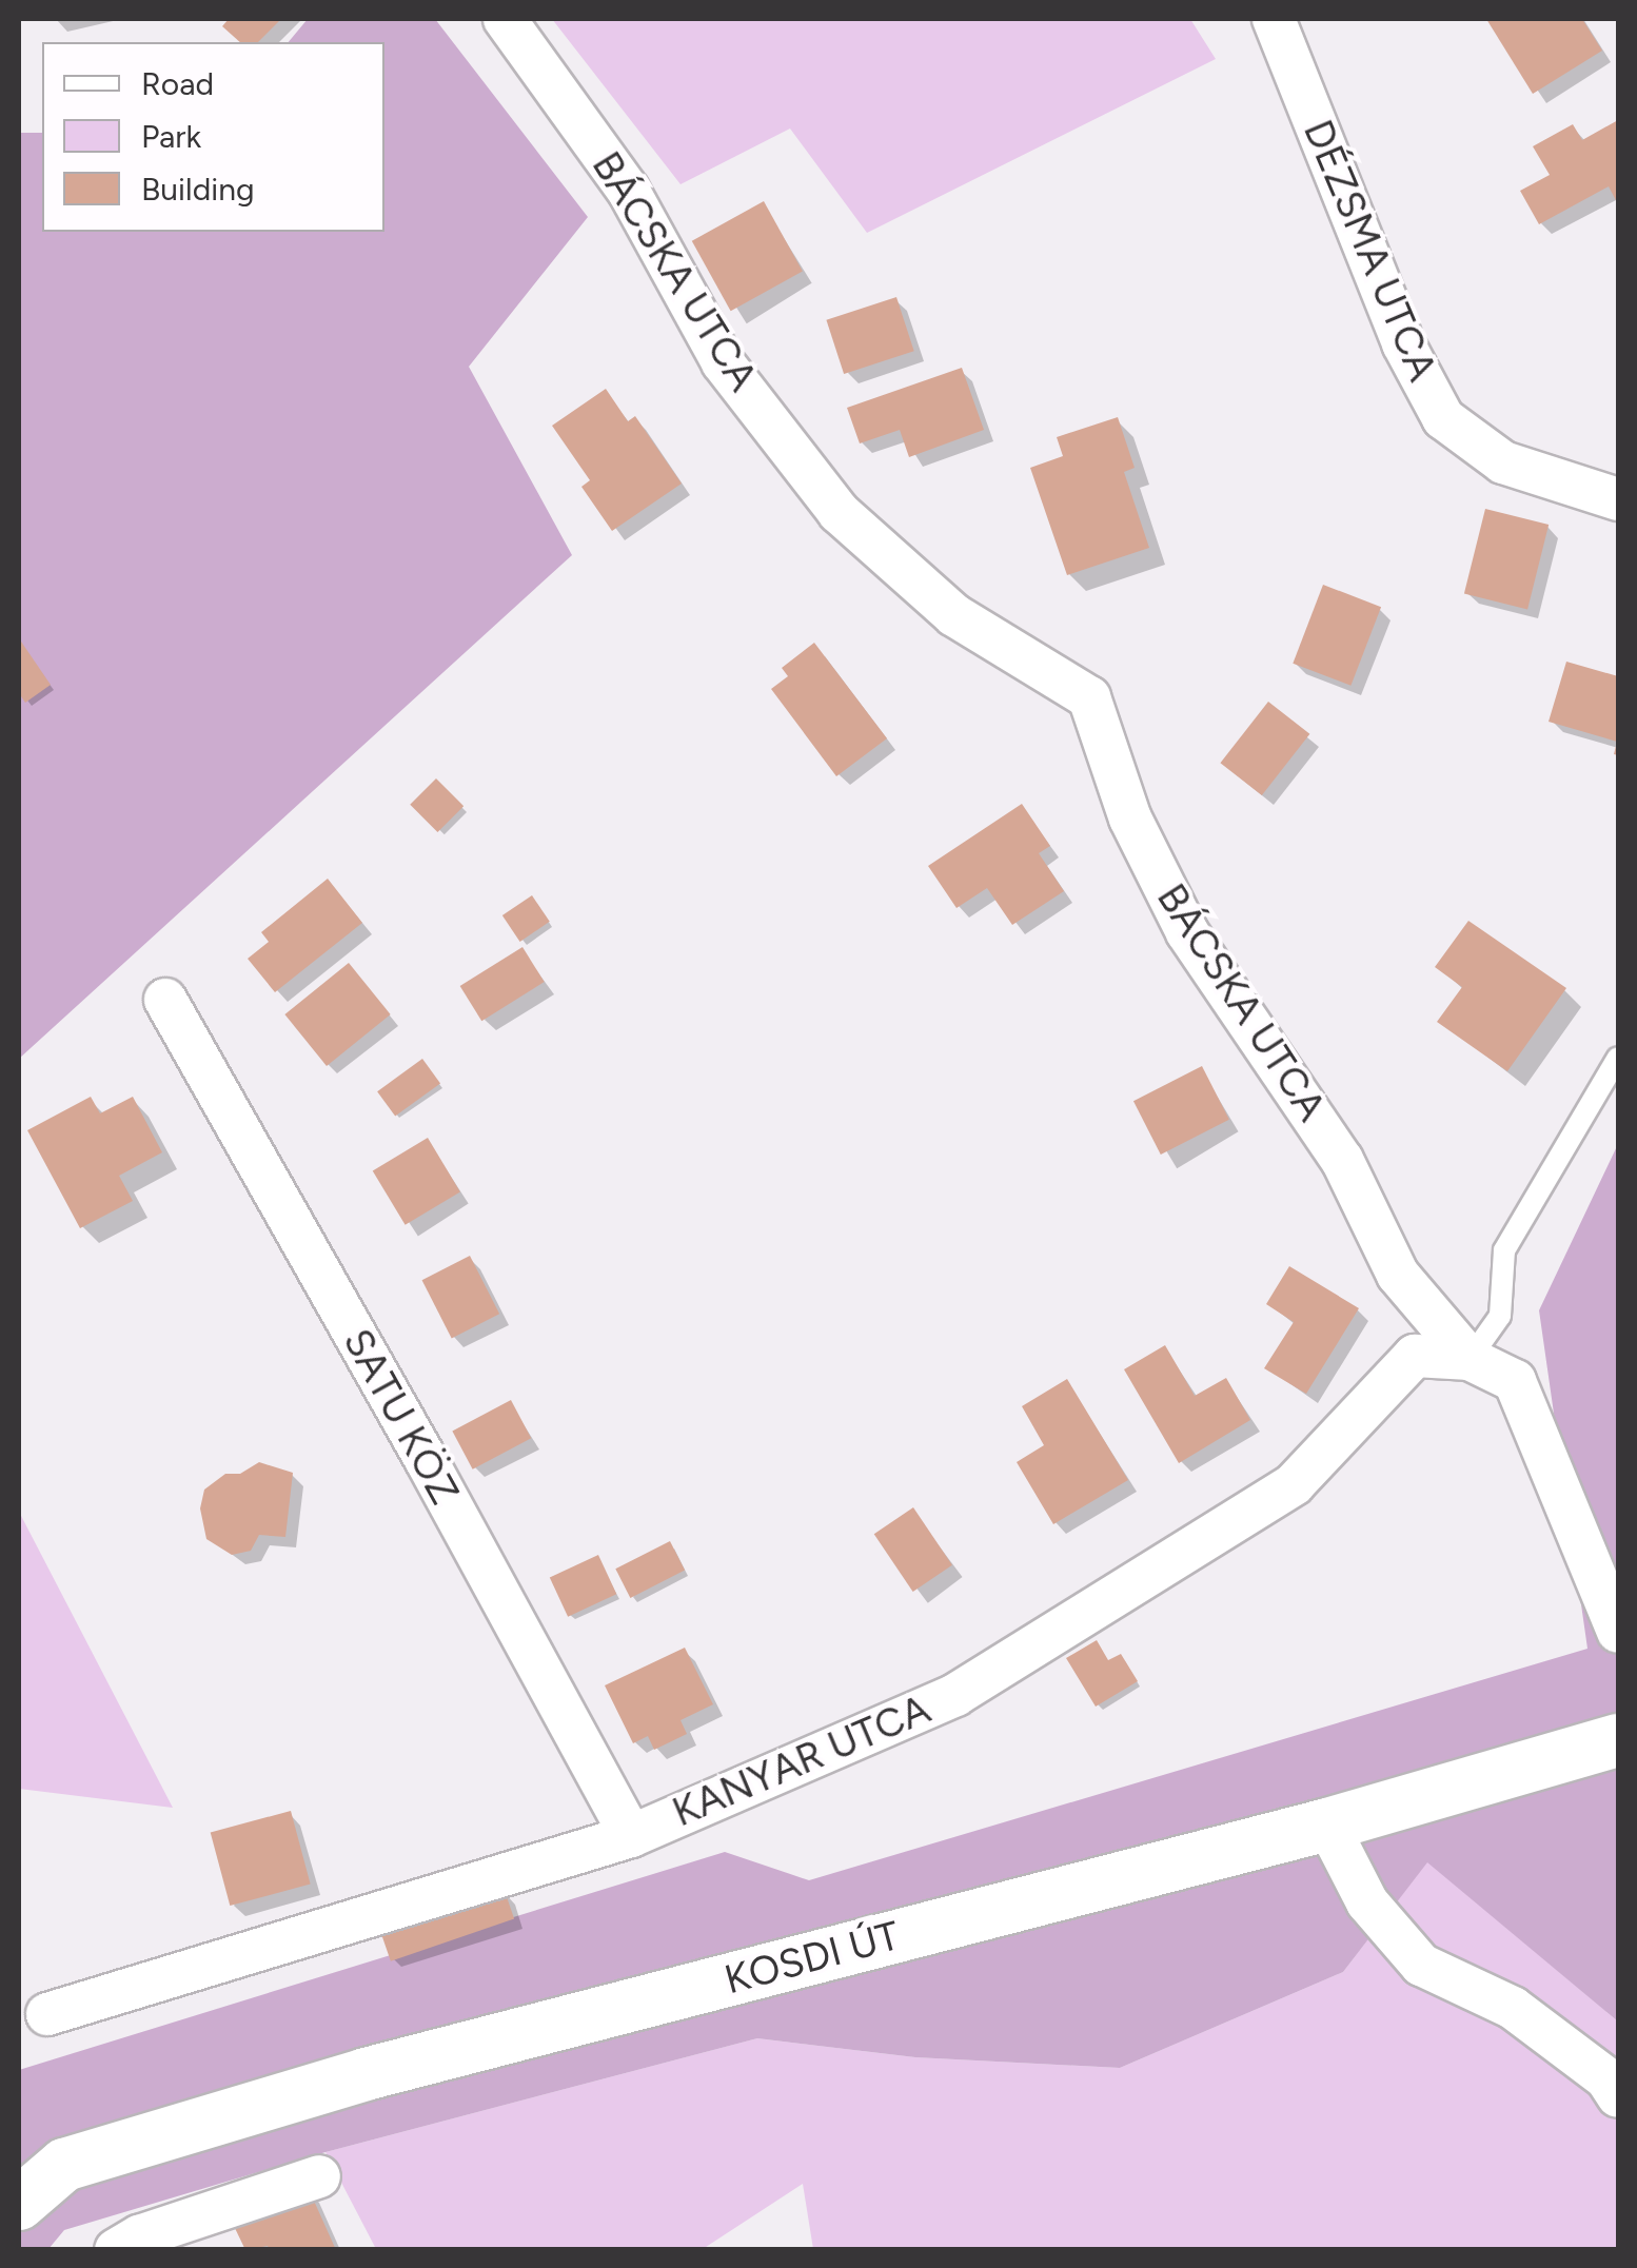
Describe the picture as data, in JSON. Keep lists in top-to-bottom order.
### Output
{
  "streets": {
    "street": [
      "DÉZSMA UTCA",
      "BÁCSKA UTCA",
      "SATU KÖZ",
      "KANYAR UTCA",
      "KOSDI ÚT"
    ]
  },
  "crossings": [
    ["BÁCSKA UTCA", "KANYAR UTCA"],
    ["SATU KÖZ", "KANYAR UTCA"]
  ],
  "legend": ["Road", "Park", "Building"]
}
